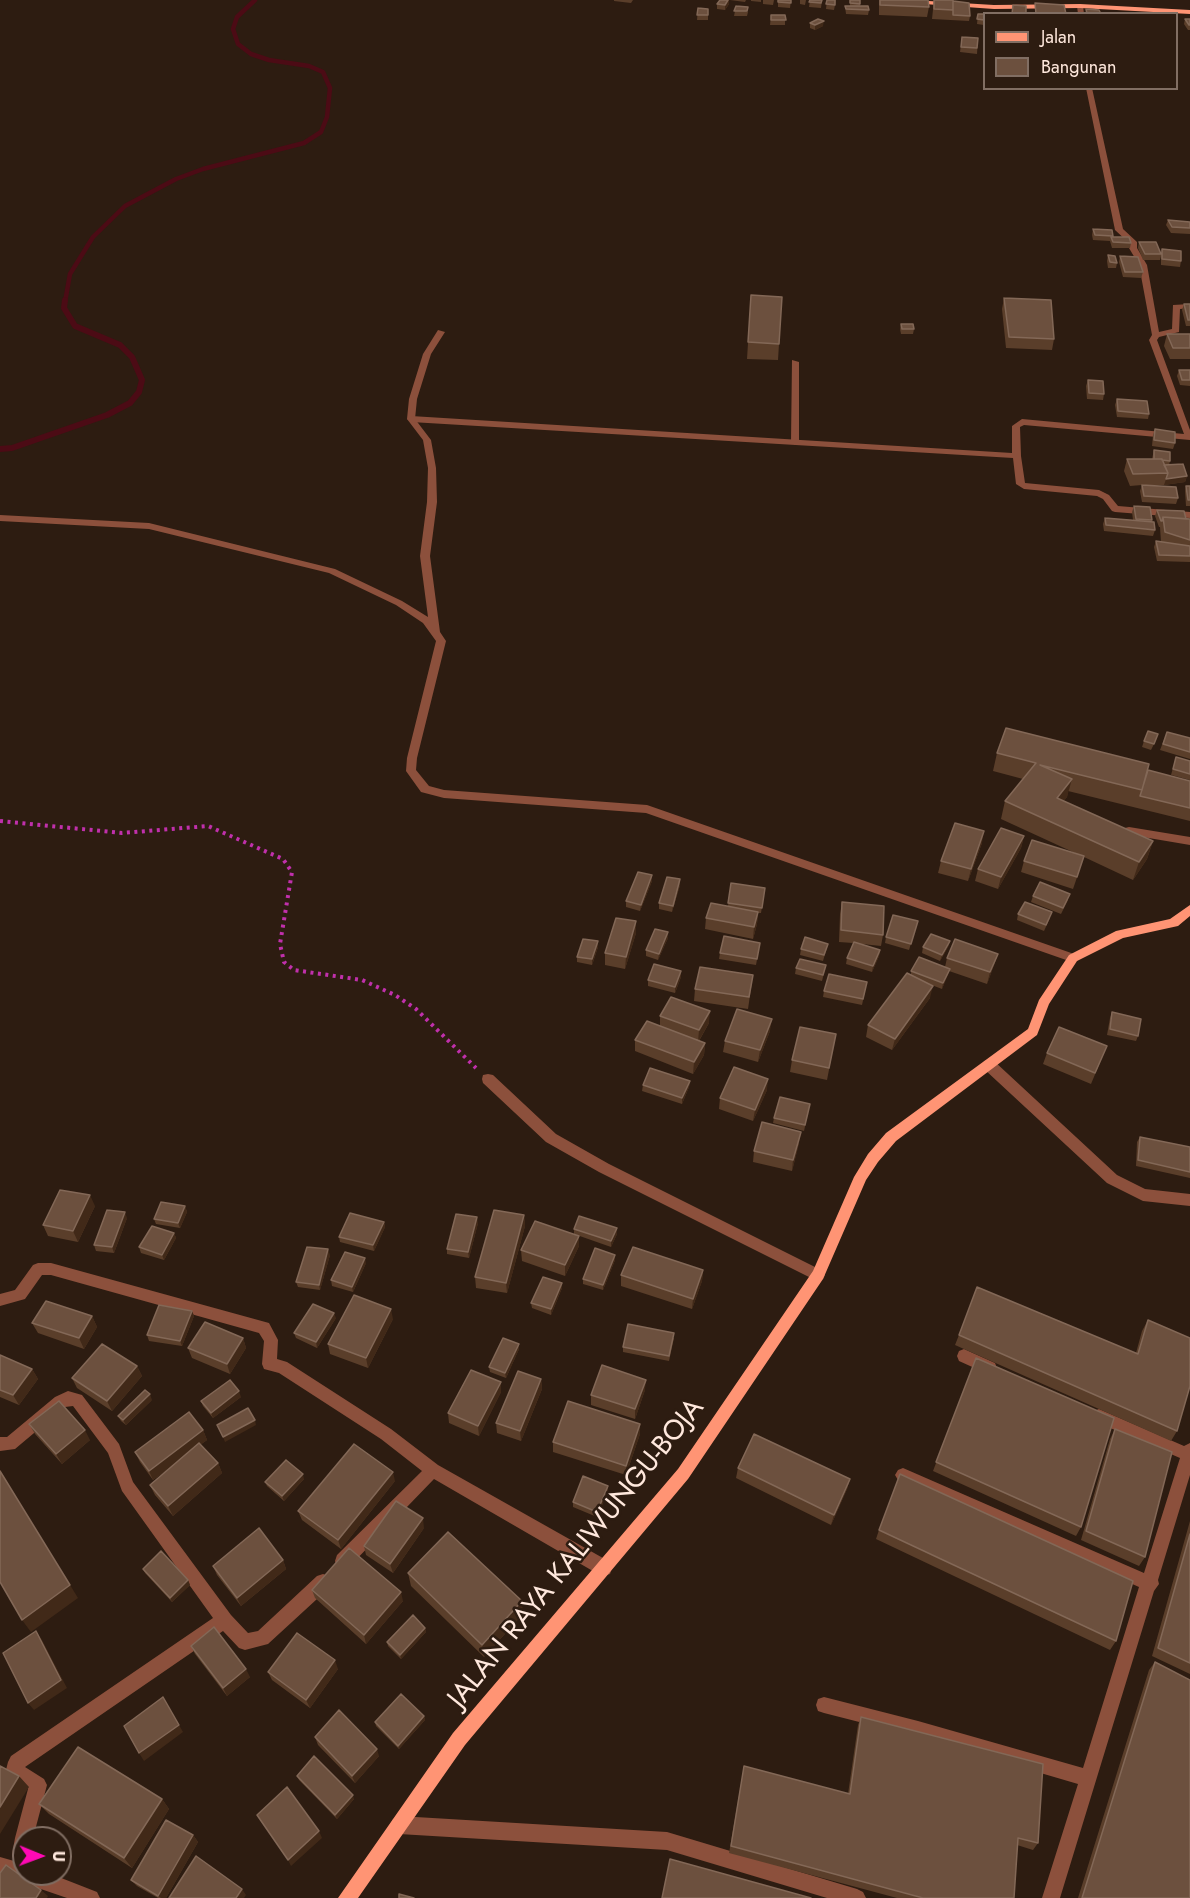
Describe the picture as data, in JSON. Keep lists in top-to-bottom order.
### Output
{
  "streets": {
    "main road": ["JALAN RAYA KALIWUNGU-BOJA"]
  },
  "legend": ["Jalan", "Bangunan"],
  "north": "right"
}
